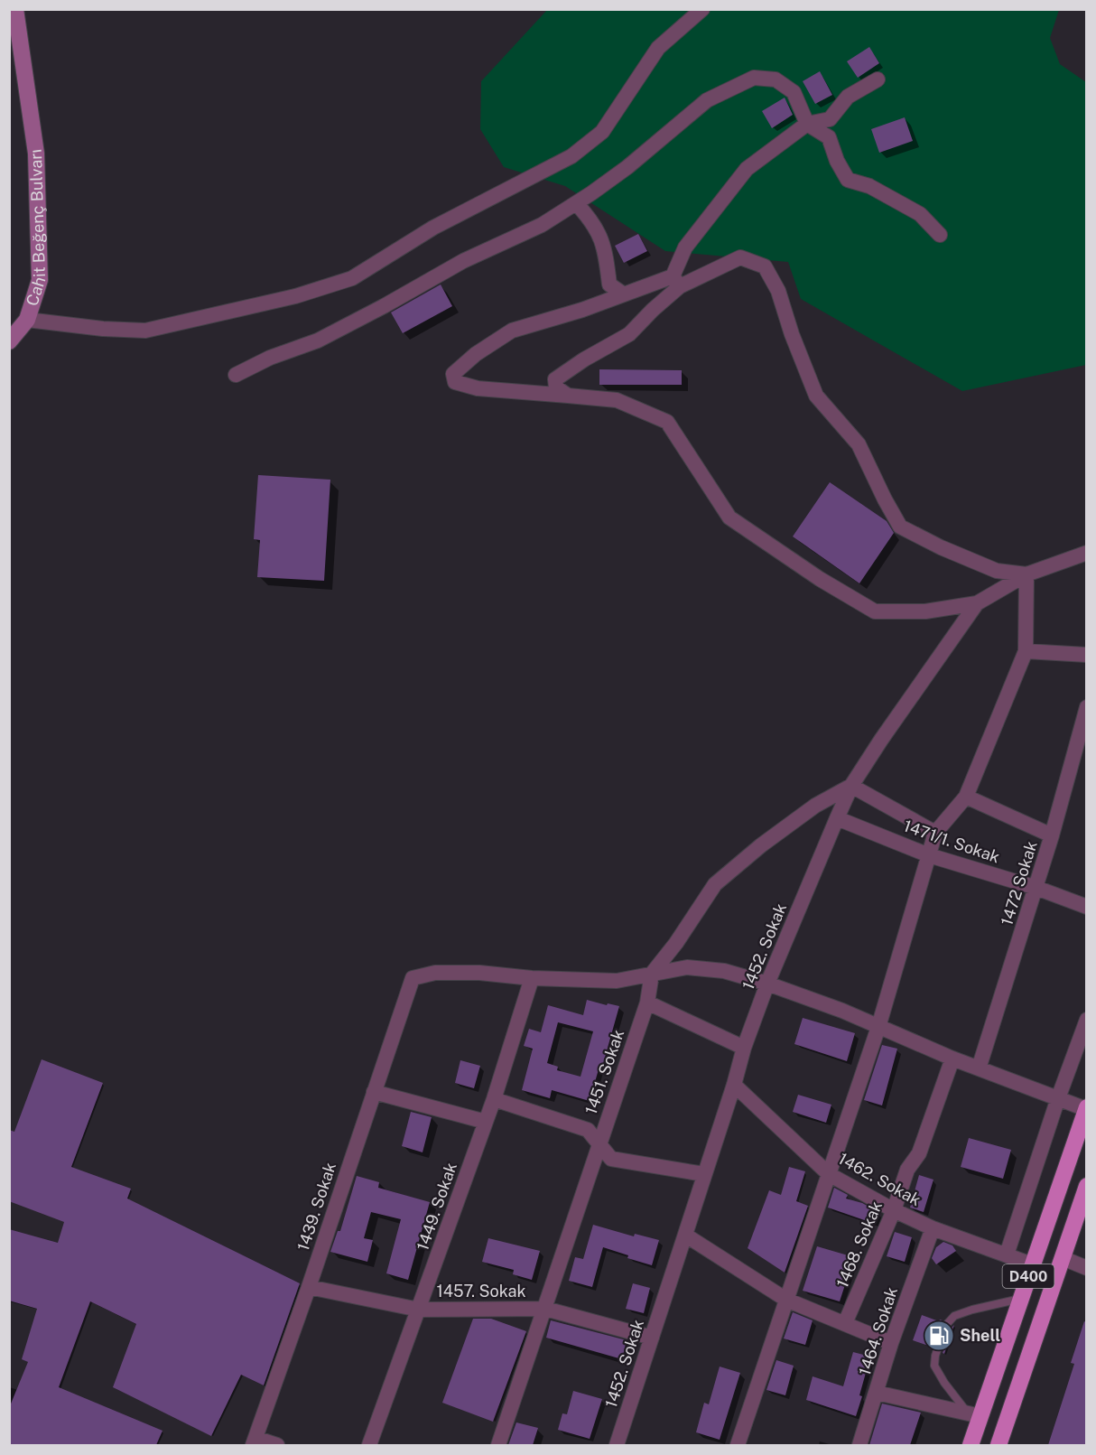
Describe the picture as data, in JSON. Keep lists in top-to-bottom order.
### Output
{
  "streets": {
    "highway": ["D400"],
    "main road": ["Cahit Beğenç Bulvarı"],
    "street": [
      "1471/1. Sokak",
      "1472 Sokak",
      "1452. Sokak",
      "1451. Sokak",
      "1462. Sokak",
      "1439. Sokak",
      "1449. Sokak",
      "1468. Sokak",
      "1457. Sokak",
      "1464. Sokak"
    ]
  },
  "crossings": [
    ["1471/1. Sokak", "1472 Sokak"],
    ["1471/1. Sokak", "1452. Sokak"],
    ["1452. Sokak", "1451. Sokak"],
    ["1452. Sokak", "1462. Sokak"],
    ["1452. Sokak", "1457. Sokak"],
    ["1451. Sokak", "1457. Sokak"],
    ["1462. Sokak", "1468. Sokak"],
    ["1462. Sokak", "D400"],
    ["1462. Sokak", "1464. Sokak"],
    ["1439. Sokak", "1449. Sokak"],
    ["1439. Sokak", "1457. Sokak"],
    ["1449. Sokak", "1457. Sokak"]
  ],
  "places": {
    "fuel station": ["Shell"]
  }
}
